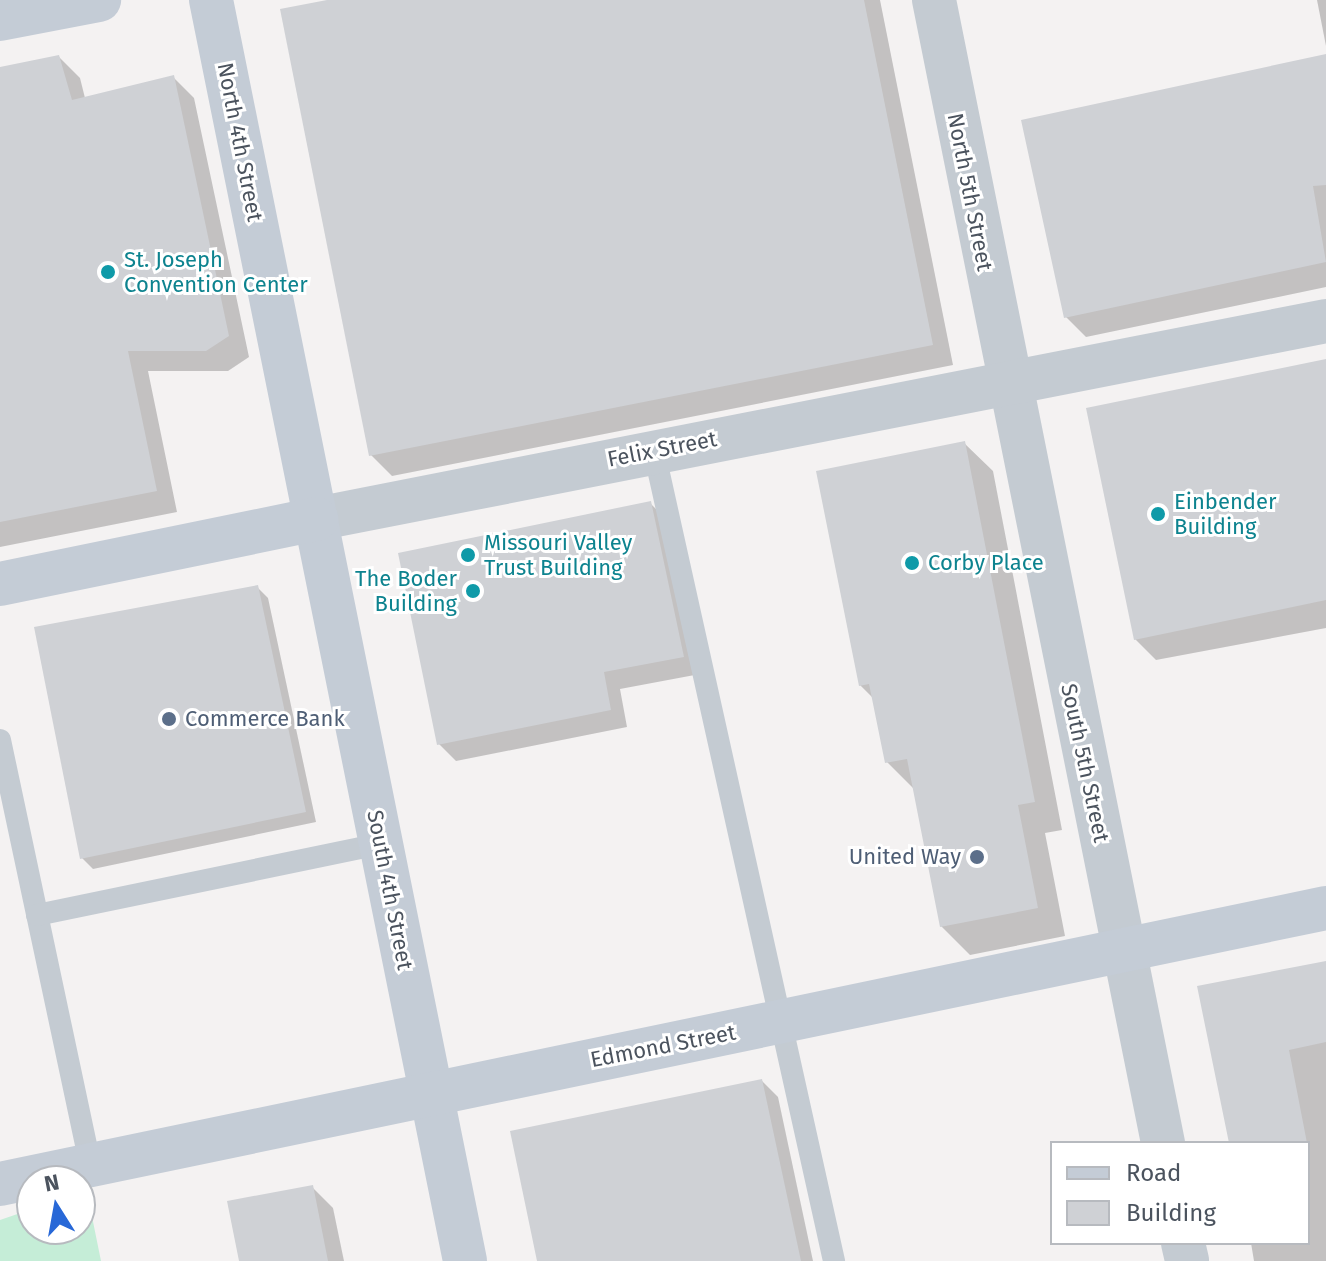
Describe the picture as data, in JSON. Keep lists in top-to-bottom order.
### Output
{
  "streets": {
    "main road": [
      "North 4th Street",
      "Felix Street",
      "South 4th Street",
      "Edmond Street"
    ],
    "street": ["North 5th Street", "South 5th Street"]
  },
  "crossings": [
    ["North 4th Street", "Felix Street"],
    ["North 4th Street", "South 4th Street"],
    ["North 5th Street", "Felix Street"],
    ["North 5th Street", "South 5th Street"],
    ["Felix Street", "South 5th Street"],
    ["Felix Street", "South 4th Street"],
    ["South 5th Street", "Edmond Street"],
    ["South 4th Street", "Edmond Street"]
  ],
  "places": [
    "St. Joseph Convention Center",
    "Einbender Building",
    "Missouri Valley Trust Building",
    "Corby Place",
    "The Boder Building",
    "Commerce Bank",
    "United Way"
  ],
  "legend": ["Road", "Building"],
  "north": "top"
}
